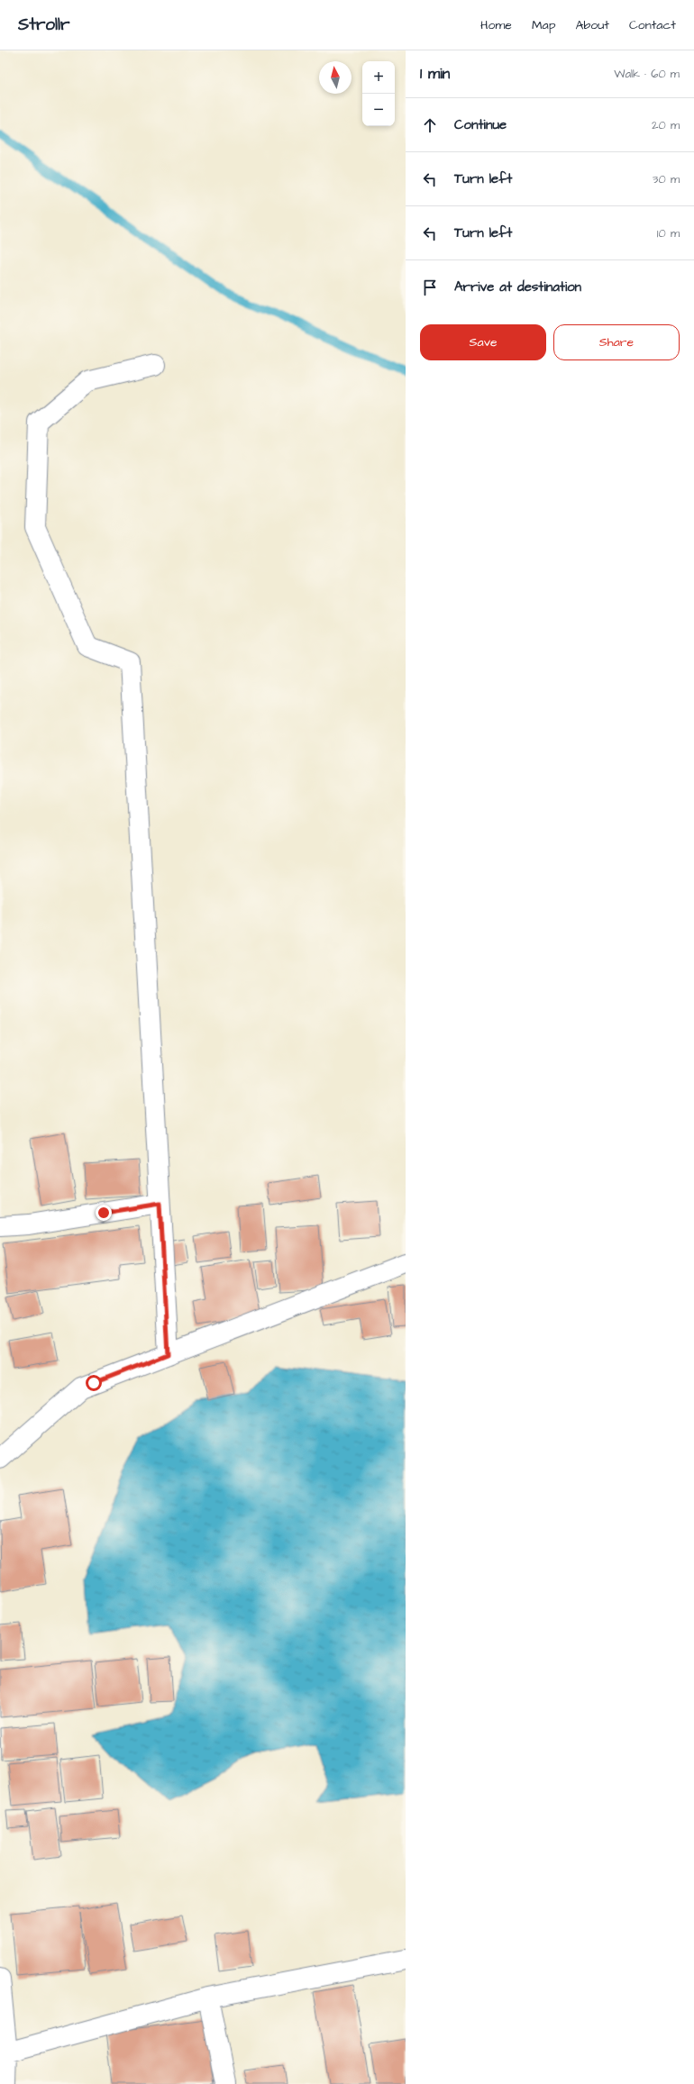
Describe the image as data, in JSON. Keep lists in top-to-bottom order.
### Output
{
  "north": "top",
  "page": {
    "header": "Strollr",
    "nav": [
      "Home",
      "Map",
      "About",
      "Contact"
    ],
    "heading": ["1 min", "Walk · 60 m"],
    "map_buttons": ["+", "−"],
    "list": [
      ["Continue", "20 m"],
      ["Turn left", "30 m"],
      ["Turn left", "10 m"],
      "Arrive at destination"
    ],
    "buttons": ["Save", "Share"]
  }
}
